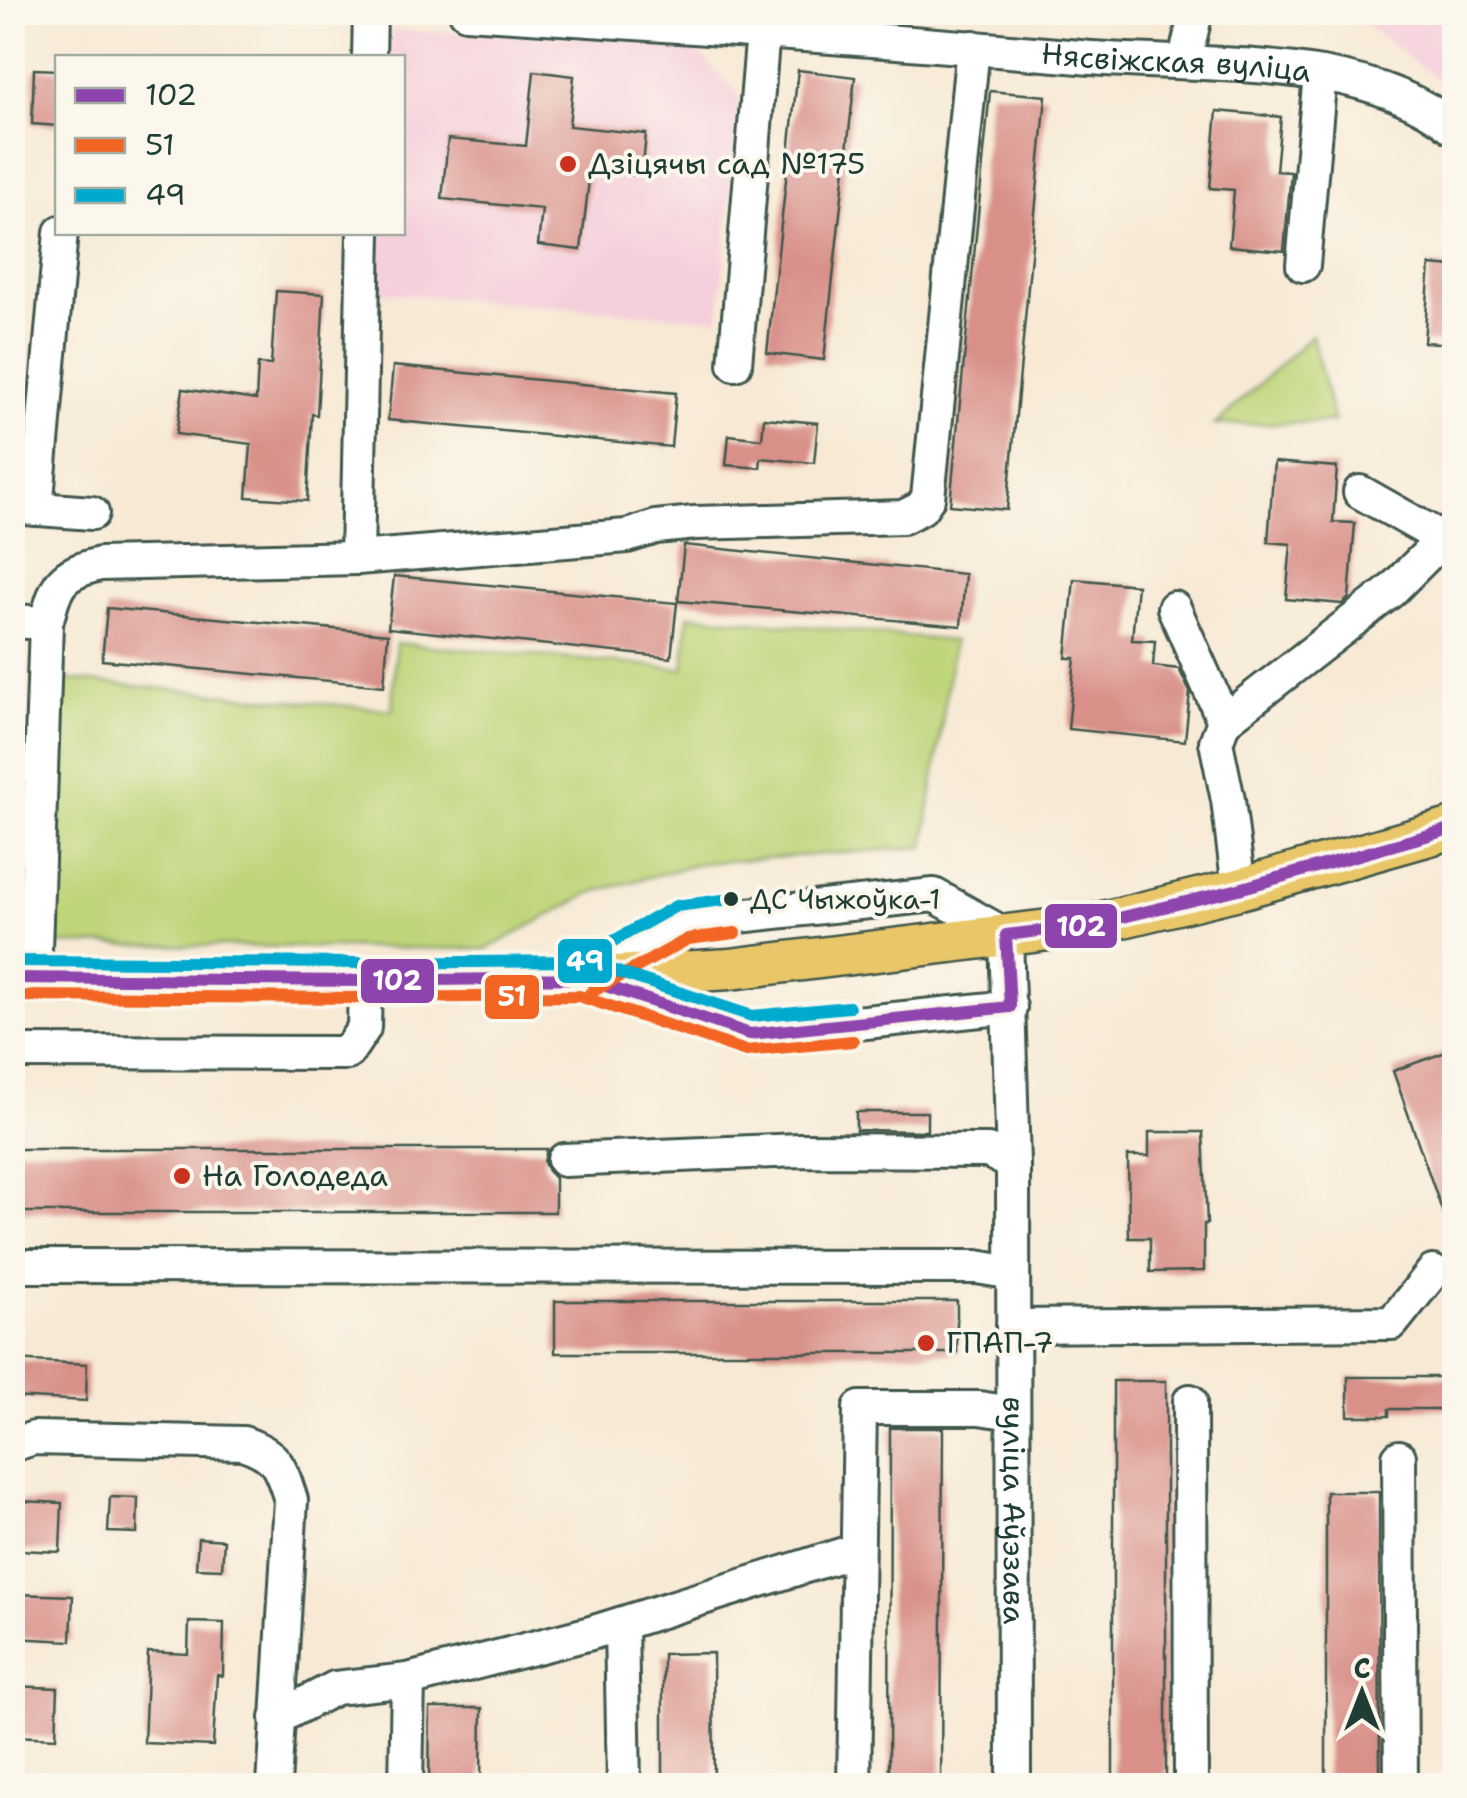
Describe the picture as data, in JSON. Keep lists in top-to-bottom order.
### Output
{
  "streets": {
    "street": ["Нясвіжская вуліца", "вуліца Аўэзава"]
  },
  "places": [
    "Дзіцячы сад №175",
    "ДС Чыжоўка-1",
    "На Голодеда",
    "ГПАП-7"
  ],
  "lines": ["transit line 102", "transit line 49", "transit line 51"],
  "legend": ["102", "51", "49"],
  "north": "top"
}
